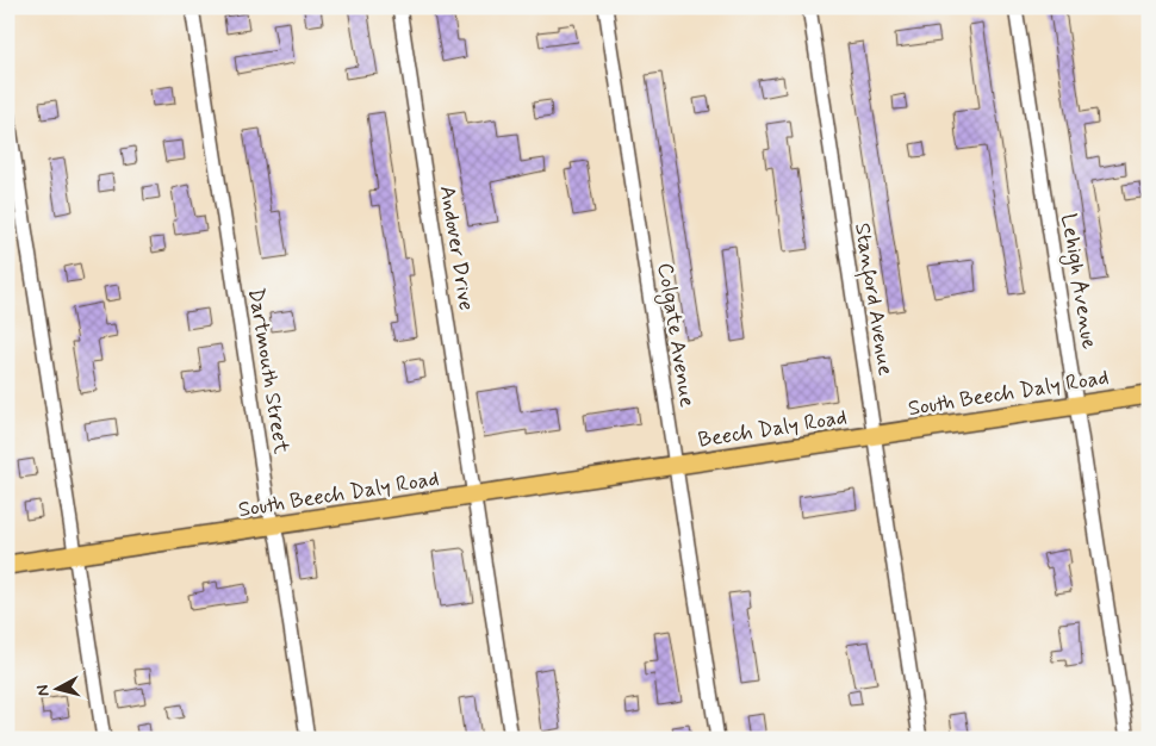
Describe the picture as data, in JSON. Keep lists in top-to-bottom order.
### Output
{
  "streets": {
    "main road": ["South Beech Daly Road", "Beech Daly Road"],
    "street": [
      "Andover Drive",
      "Lehigh Avenue",
      "Stanford Avenue",
      "Colgate Avenue",
      "Dartmouth Street"
    ]
  },
  "crossings": [
    ["Andover Drive", "South Beech Daly Road"],
    ["Lehigh Avenue", "South Beech Daly Road"],
    ["Stanford Avenue", "South Beech Daly Road"],
    ["Stanford Avenue", "Beech Daly Road"],
    ["Colgate Avenue", "South Beech Daly Road"],
    ["Colgate Avenue", "Beech Daly Road"],
    ["Dartmouth Street", "South Beech Daly Road"],
    ["South Beech Daly Road", "Beech Daly Road"]
  ],
  "north": "left"
}
